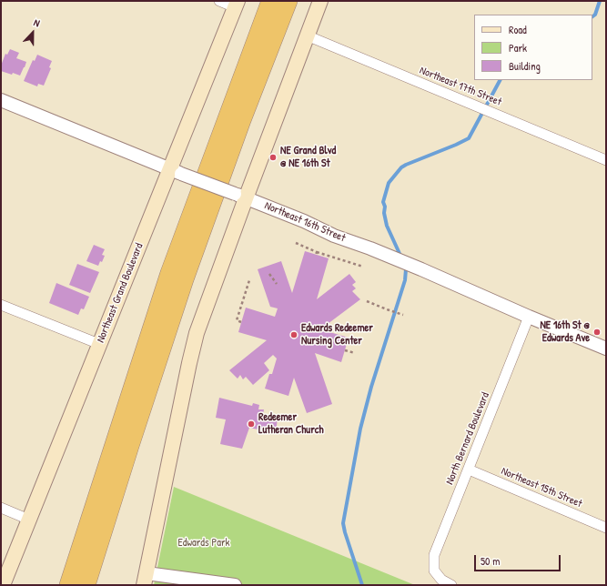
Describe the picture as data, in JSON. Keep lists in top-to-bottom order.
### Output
{
  "streets": {
    "main road": ["Northeast Grand Boulevard"],
    "street": [
      "Northeast 17th Street",
      "Northeast 16th Street",
      "North Bernard Boulevard",
      "Northeast 15th Street"
    ]
  },
  "crossings": [
    ["Northeast 16th Street", "Northeast Grand Boulevard"],
    ["Northeast 16th Street", "North Bernard Boulevard"],
    ["North Bernard Boulevard", "Northeast 15th Street"]
  ],
  "parks": ["Edwards Park"],
  "places": [
    "NE Grand Blvd @ NE 16th St",
    "NE 16th St @ Edwards Ave",
    "Edwards Redeemer Nursing Center",
    "Redeemer Lutheran Church"
  ],
  "legend": ["Road", "Park", "Building"],
  "scale_bar": "50 m",
  "north": "top"
}
